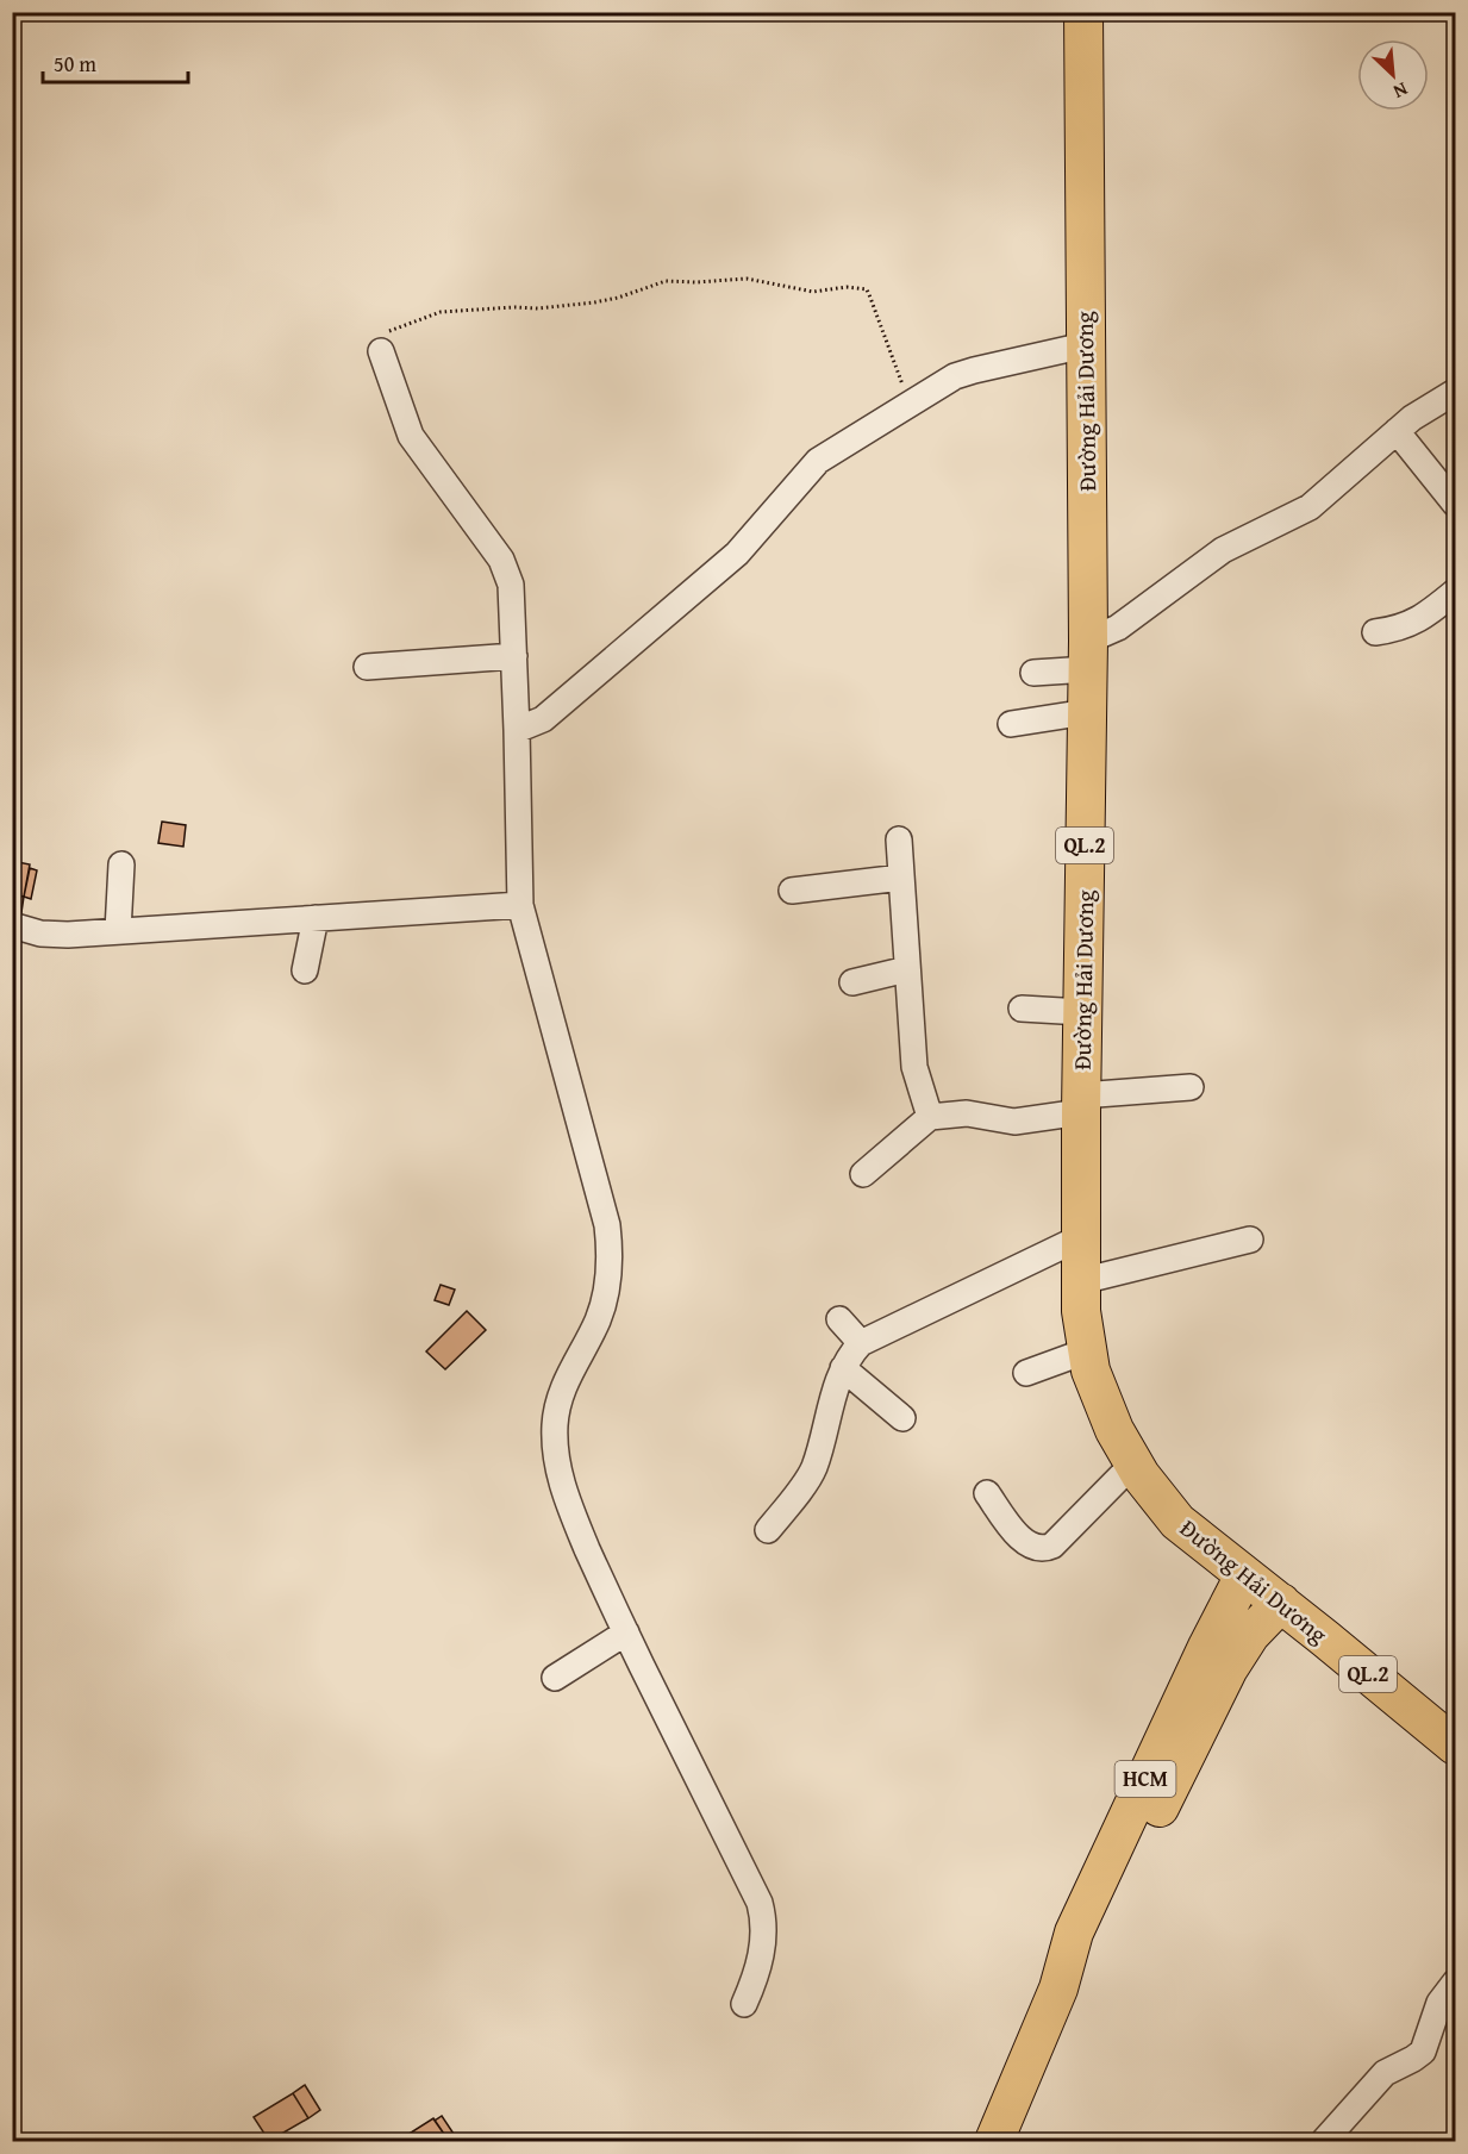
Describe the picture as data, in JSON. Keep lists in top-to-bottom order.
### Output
{
  "streets": {
    "highway": ["Đường Hải Dương", "QL.2", "HCM"]
  },
  "crossings": [
    ["Đường Hải Dương", "HCM"]
  ],
  "scale_bar": "50 m",
  "north": "bottom right"
}
